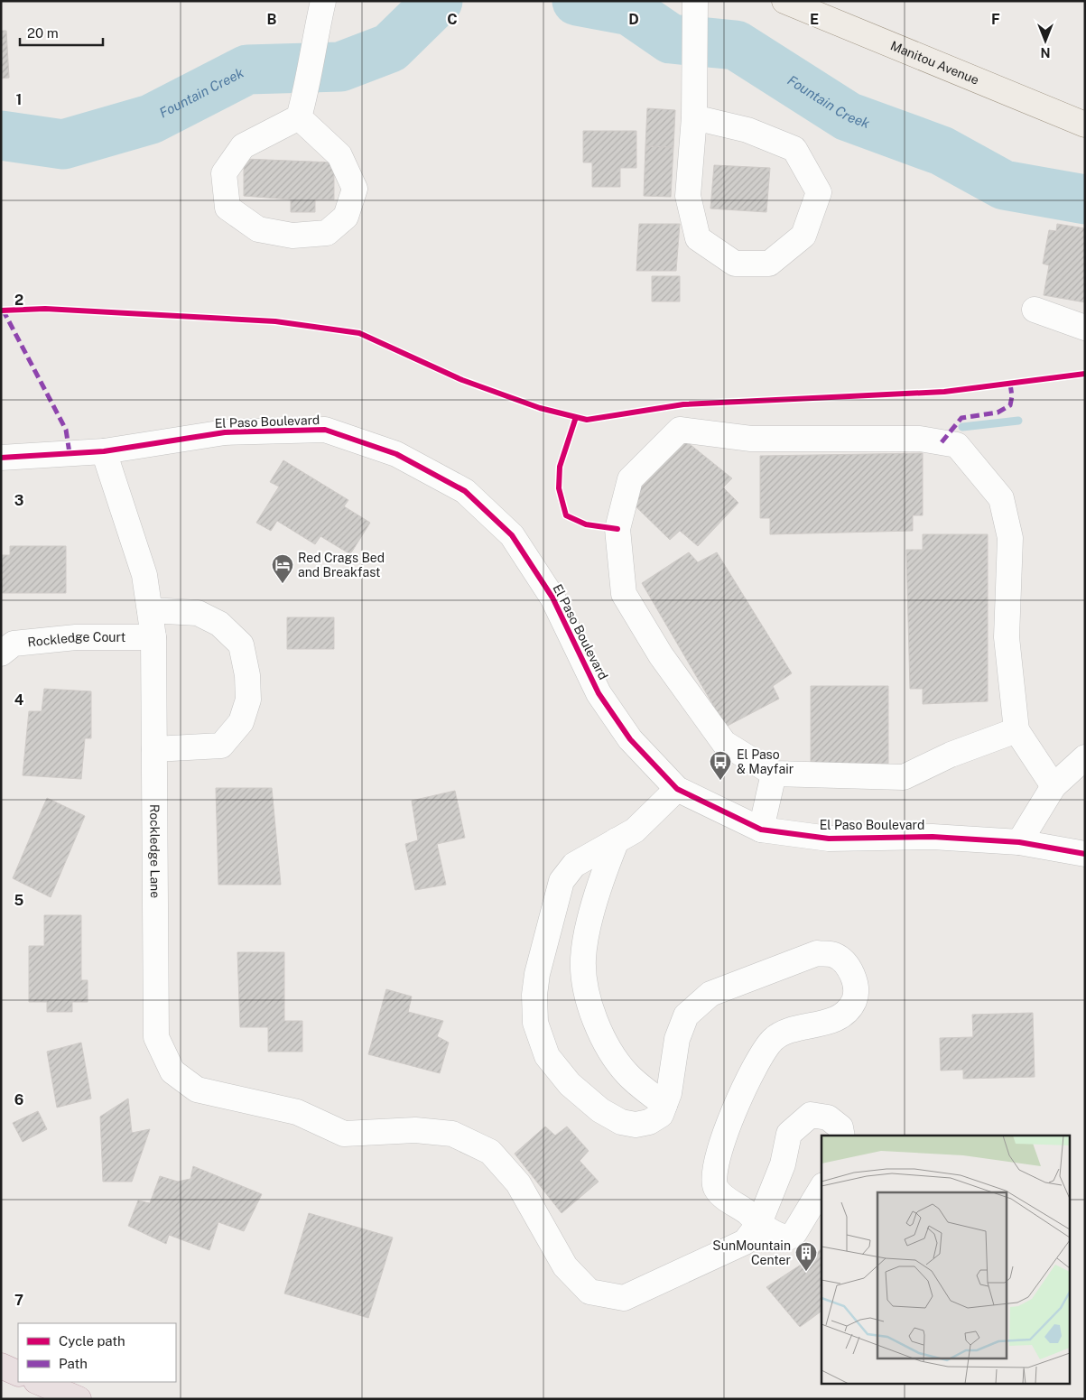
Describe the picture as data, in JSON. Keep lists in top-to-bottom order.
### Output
{
  "streets": {
    "main road": ["Manitou Avenue"],
    "street": ["El Paso Boulevard", "Rockledge Court", "Rockledge Lane"]
  },
  "crossings": [
    ["El Paso Boulevard", "Rockledge Lane"],
    ["Rockledge Court", "Rockledge Lane"]
  ],
  "water": ["Fountain Creek"],
  "places": {
    "hotel": ["Red Crags Bed and Breakfast"],
    "bus stop": ["El Paso & Mayfair"],
    "building": ["SunMountain Center"]
  },
  "legend": ["Cycle path", "Path"],
  "scale_bar": "20 m",
  "north": "bottom",
  "grid": {
    "columns": [
      "B",
      "C",
      "D",
      "E",
      "F"
    ],
    "rows": [
      "1",
      "2",
      "3",
      "4",
      "5",
      "6",
      "7"
    ]
  }
}
